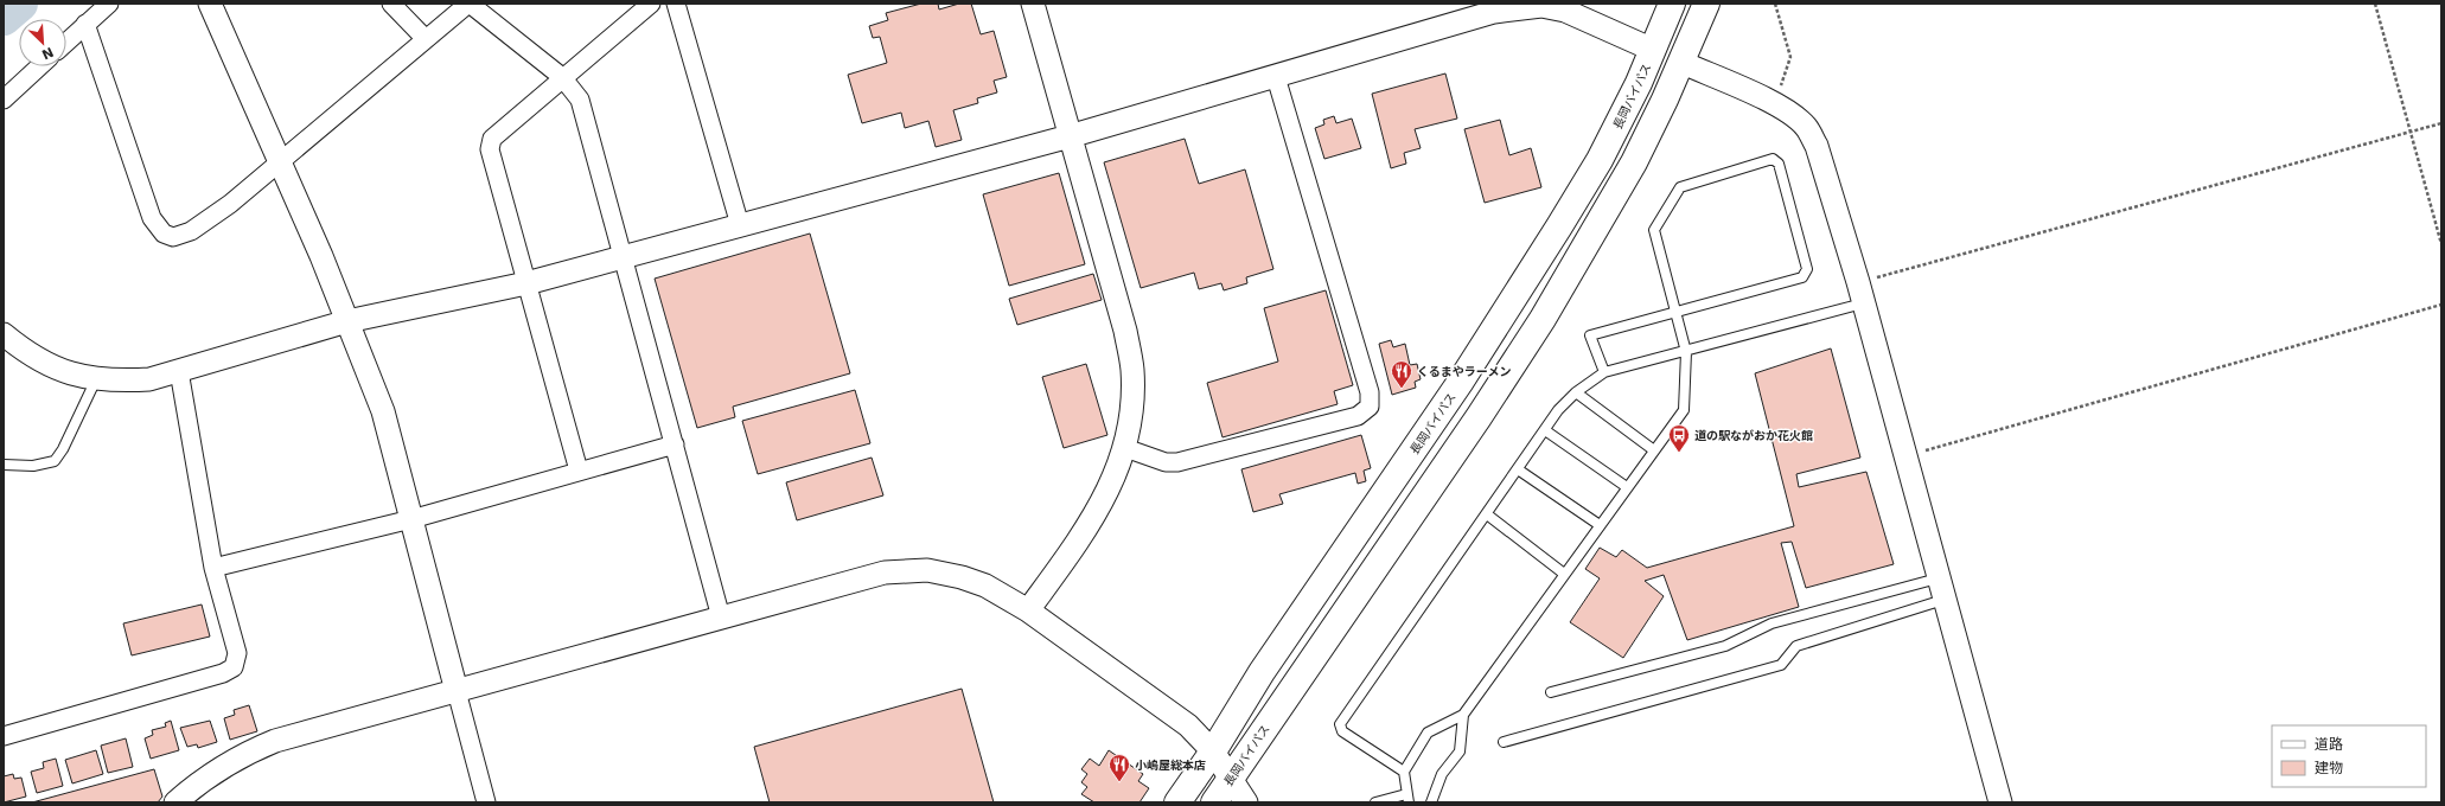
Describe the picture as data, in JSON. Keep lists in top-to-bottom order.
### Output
{
  "streets": {
    "highway": ["長岡バイパス"]
  },
  "places": {
    "restaurant": ["くるまやラーメン", "小嶋屋総本店"],
    "bus stop": ["道の駅ながおか花火館"]
  },
  "legend": ["道路", "建物"],
  "north": "bottom right"
}
